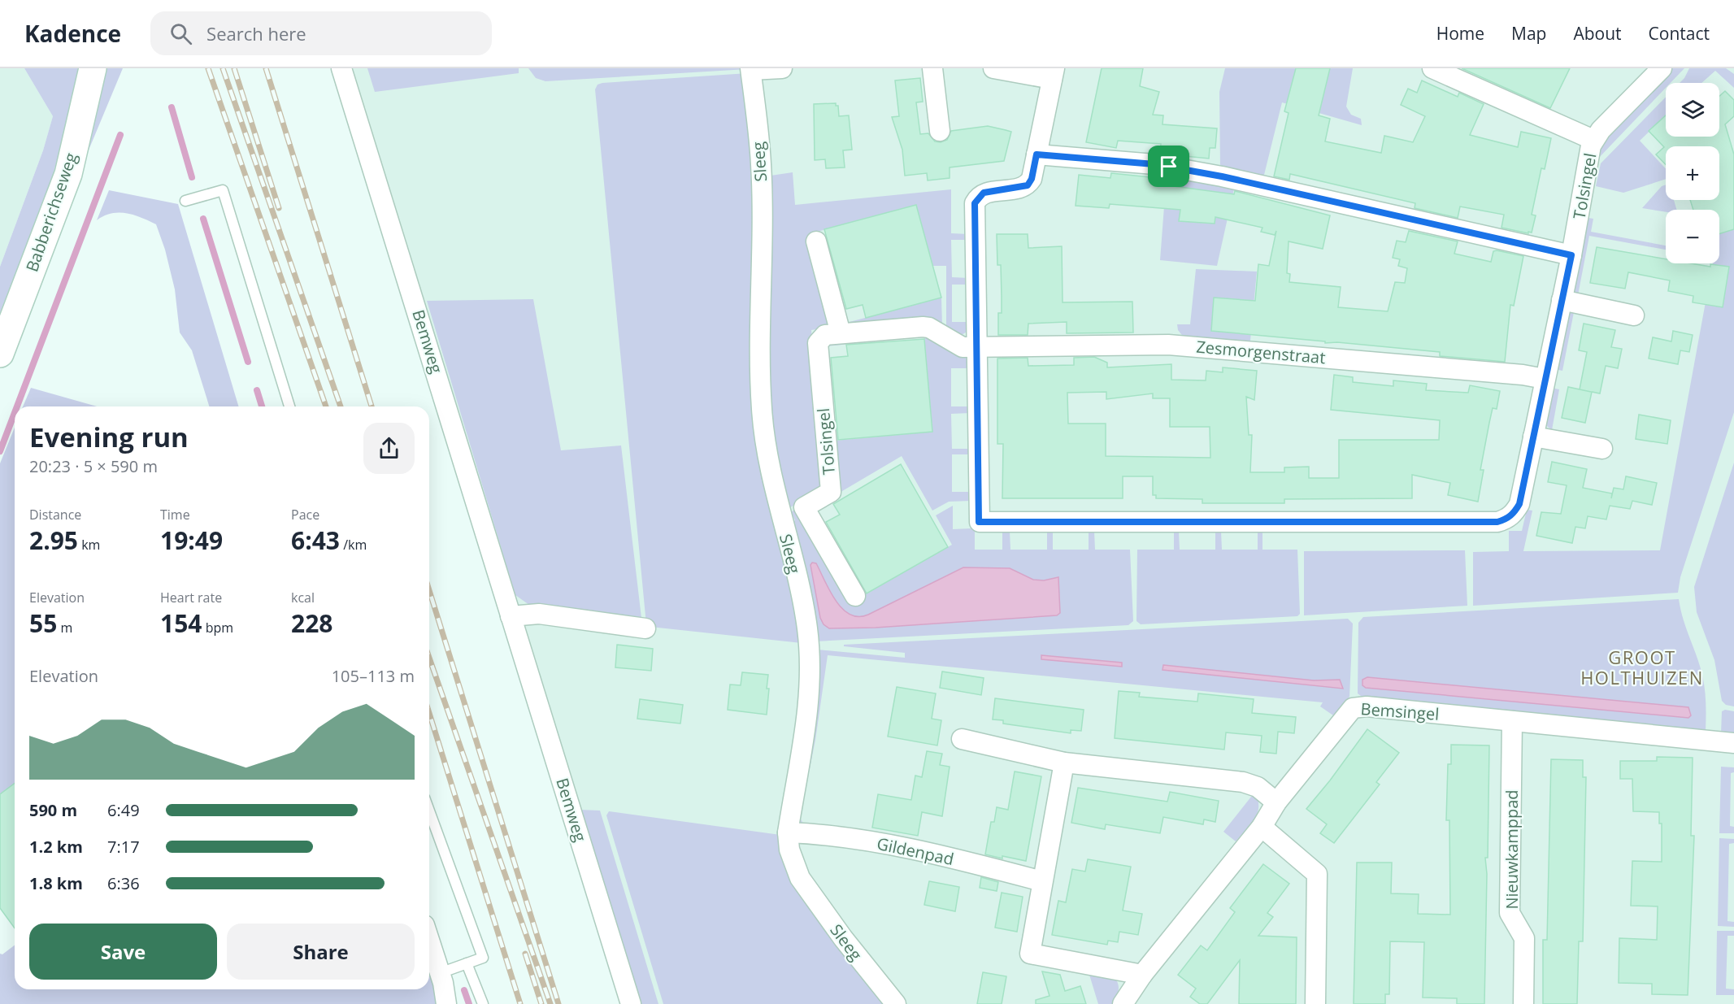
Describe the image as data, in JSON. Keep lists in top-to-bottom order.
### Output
{
  "streets": {
    "street": [
      "Sleeg",
      "Tolsingel",
      "Babberichseweg",
      "Bemweg",
      "Zesmorgenstraat",
      "Bemsingel",
      "Nieuwkamppad",
      "Gildenpad"
    ]
  },
  "crossings": [
    ["Sleeg", "Gildenpad"],
    ["Tolsingel", "Zesmorgenstraat"],
    ["Bemsingel", "Nieuwkamppad"]
  ],
  "districts": ["GROOT HOLTHUIZEN"],
  "page": {
    "header": "Kadence",
    "search": "Search here",
    "nav": [
      "Home",
      "Map",
      "About",
      "Contact"
    ],
    "map_buttons": ["+", "−"],
    "heading": ["Evening run", "20:23 · 5 × 590 m"],
    "stats": [
      ["Distance", "2.95 km"],
      ["Time", "19:49"],
      ["Pace", "6:43 /km"],
      ["Elevation", "55 m"],
      ["Heart rate", "154 bpm"],
      ["kcal", "228"]
    ],
    "chart": ["Elevation", "105–113 m"],
    "list": [
      {
        "name": "590 m",
        "note": "6:49"
      },
      {
        "name": "1.2 km",
        "note": "7:17"
      },
      {
        "name": "1.8 km",
        "note": "6:36"
      }
    ],
    "buttons": ["Save", "Share"]
  }
}
